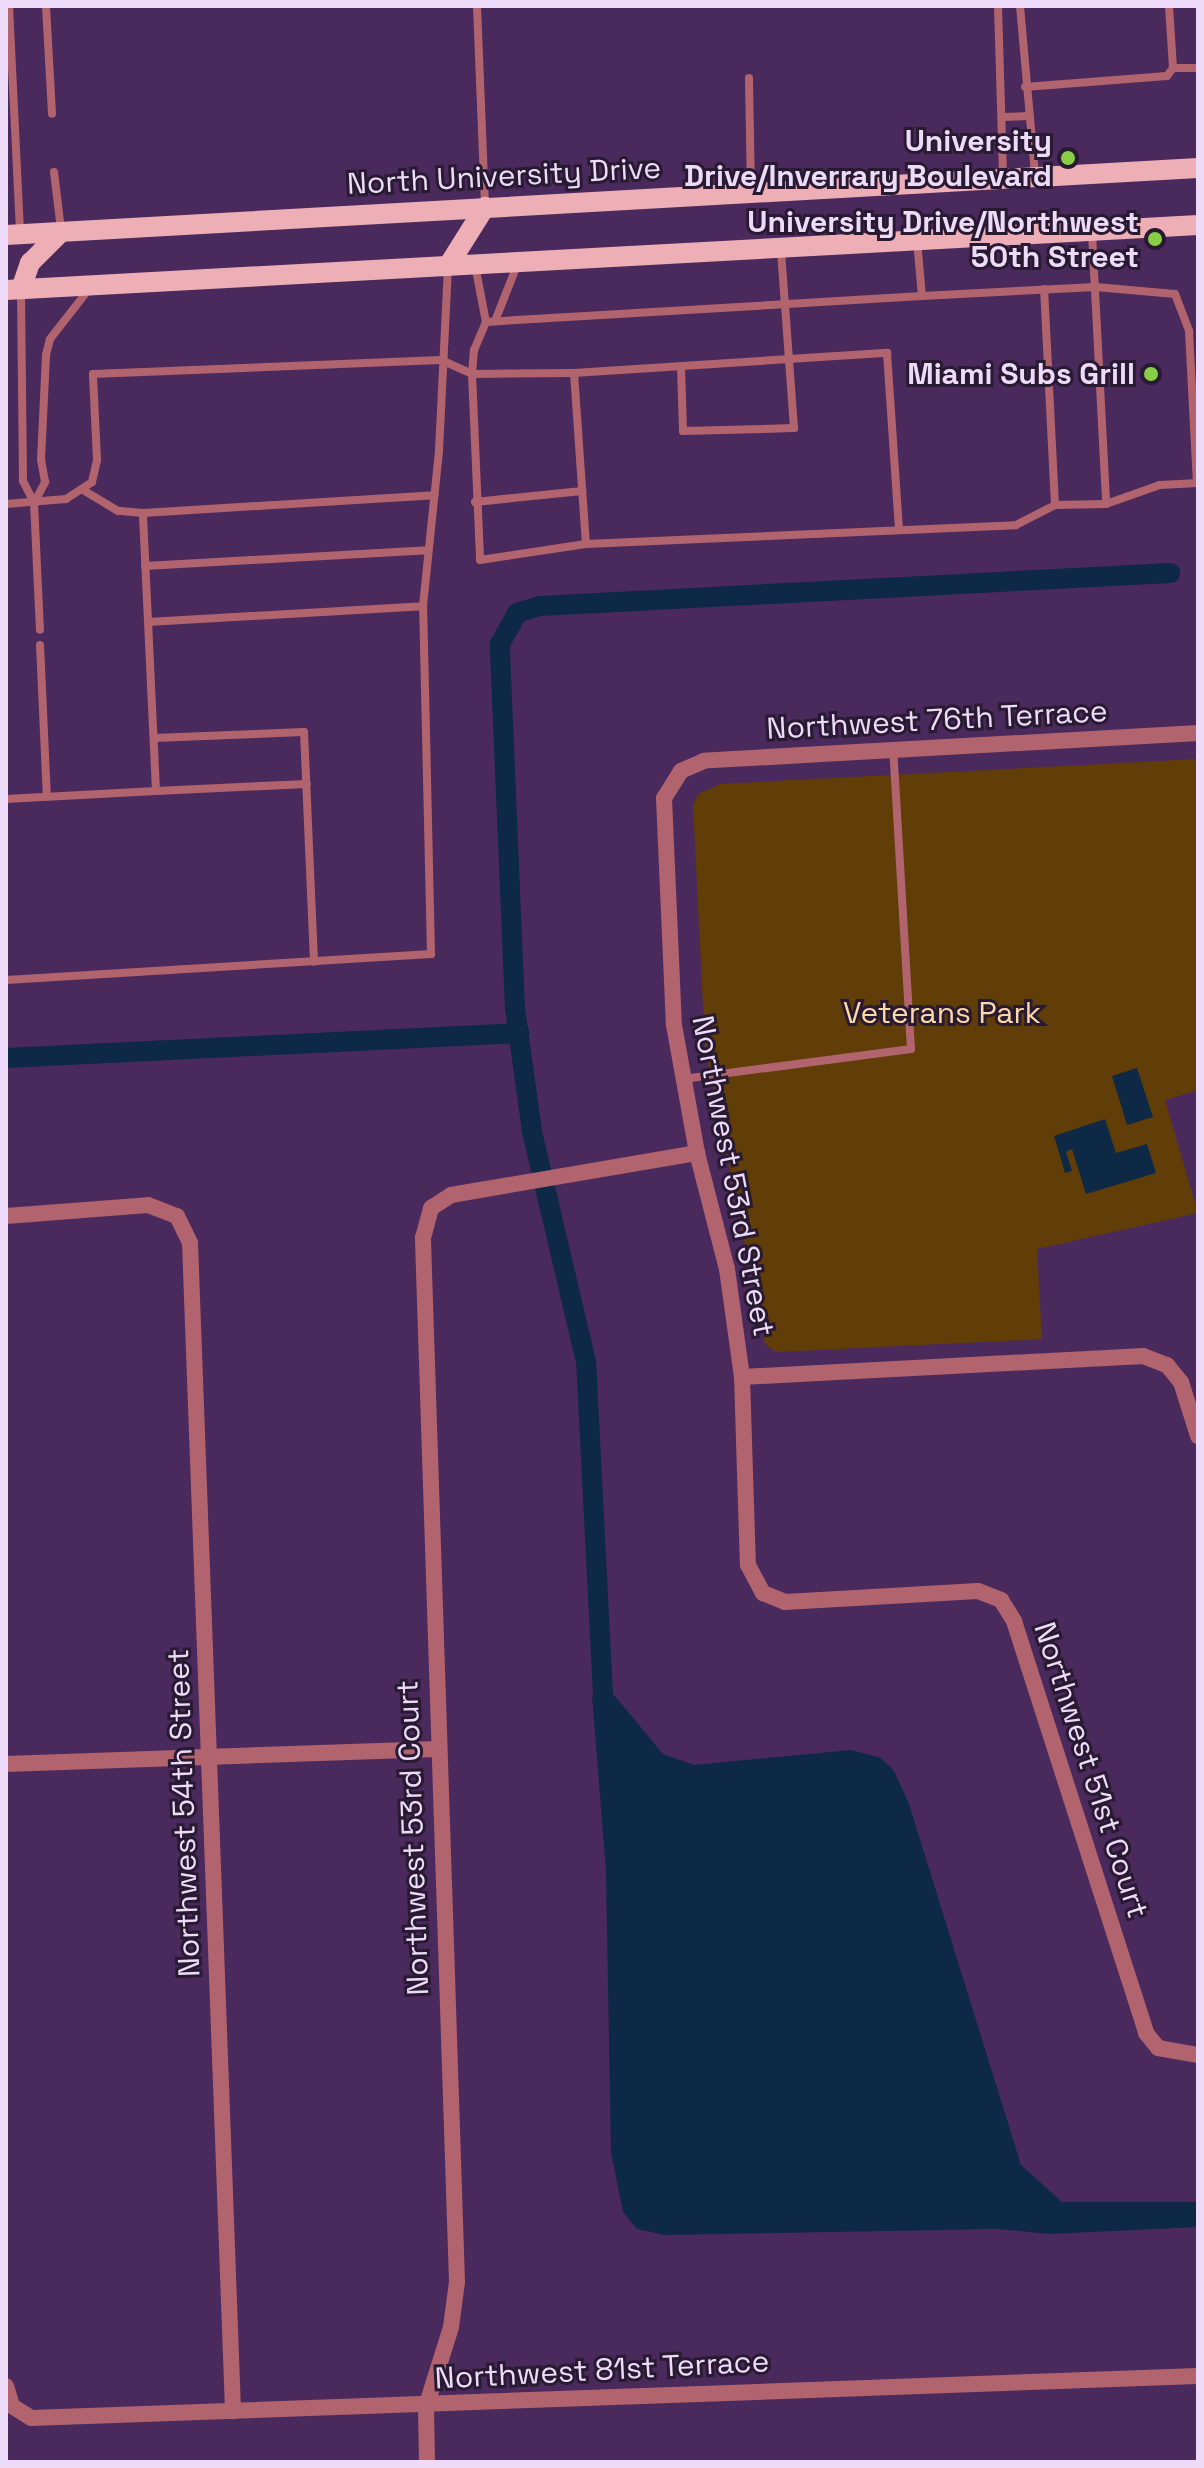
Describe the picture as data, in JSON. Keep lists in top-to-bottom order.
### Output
{
  "streets": {
    "main road": ["North University Drive"],
    "street": [
      "Northwest 76th Terrace",
      "Northwest 53rd Street",
      "Northwest 51st Court",
      "Northwest 54th Street",
      "Northwest 53rd Court",
      "Northwest 81st Terrace"
    ]
  },
  "crossings": [
    ["Northwest 76th Terrace", "Northwest 53rd Street"],
    ["Northwest 53rd Street", "Northwest 51st Court"],
    ["Northwest 53rd Street", "Northwest 53rd Court"],
    ["Northwest 54th Street", "Northwest 81st Terrace"],
    ["Northwest 53rd Court", "Northwest 81st Terrace"]
  ],
  "parks": ["Veterans Park"],
  "places": ["University Drive/Inverrary Boulevard", "University Drive/Northwest 50th Street", "Miami Subs Grill"]
}
